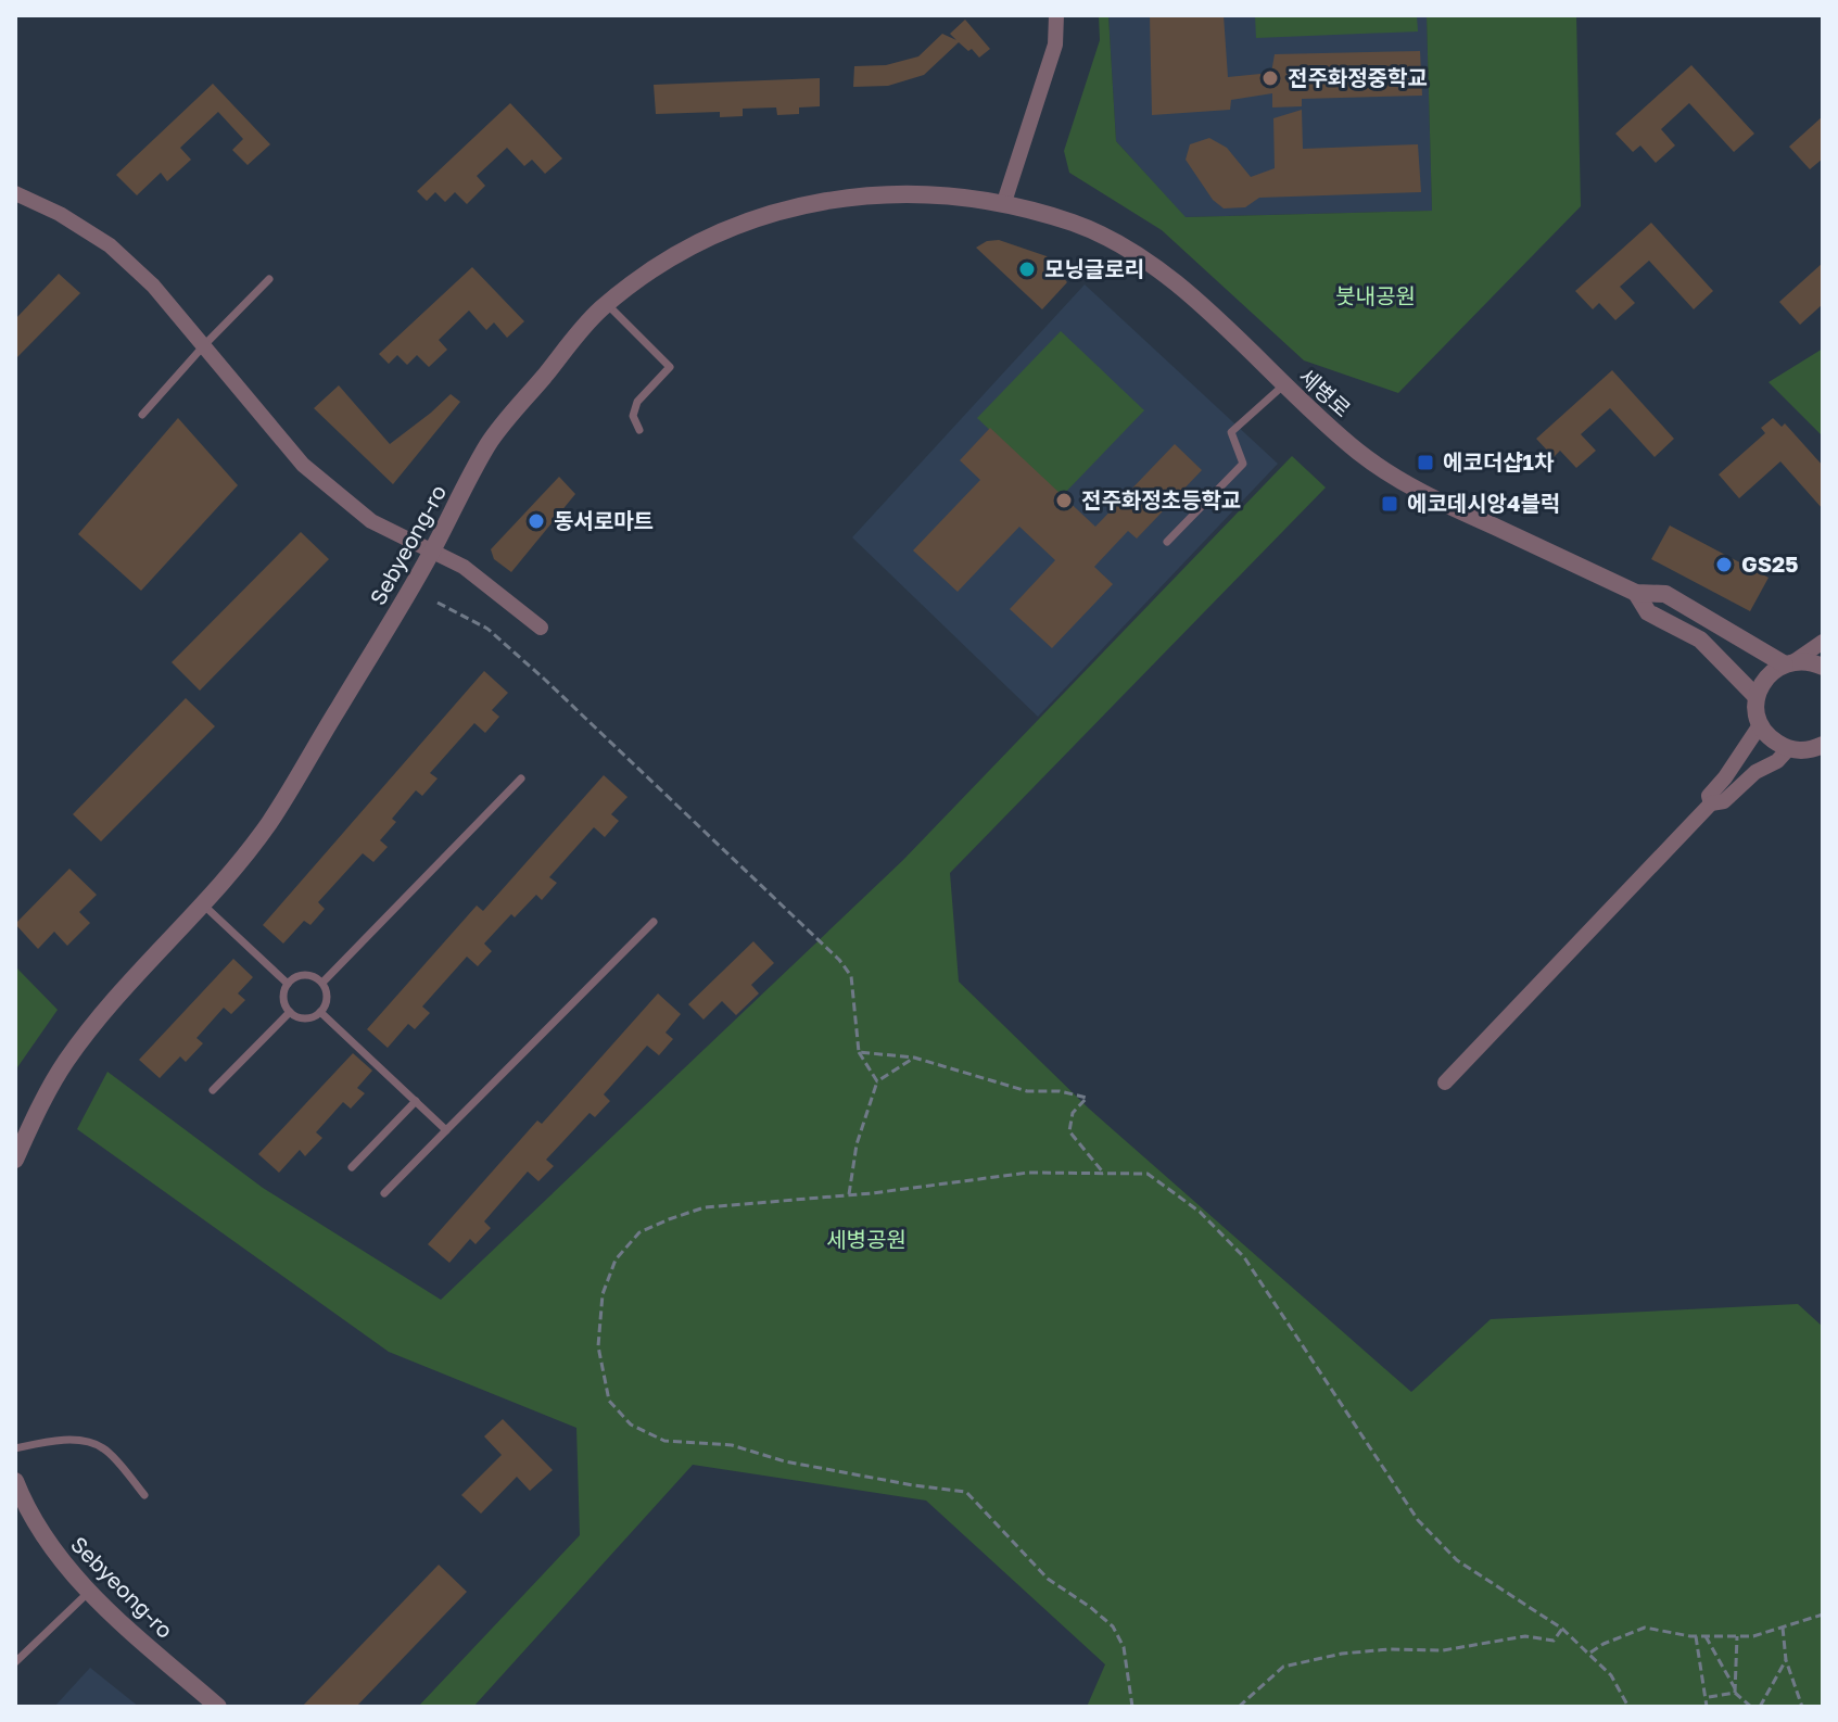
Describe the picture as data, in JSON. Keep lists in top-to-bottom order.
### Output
{
  "streets": {
    "street": ["세병로", "Sebyeong-ro"]
  },
  "crossings": [
    ["세병로", "Sebyeong-ro"]
  ],
  "parks": ["붓내공원", "세병공원"],
  "places": {
    "other": [
      "전주화정중학교",
      "모닝글로리",
      "전주화정초등학교",
      "동서로마트",
      "GS25"
    ],
    "transit": ["에코더샵1차", "에코데시앙4블럭"]
  }
}
